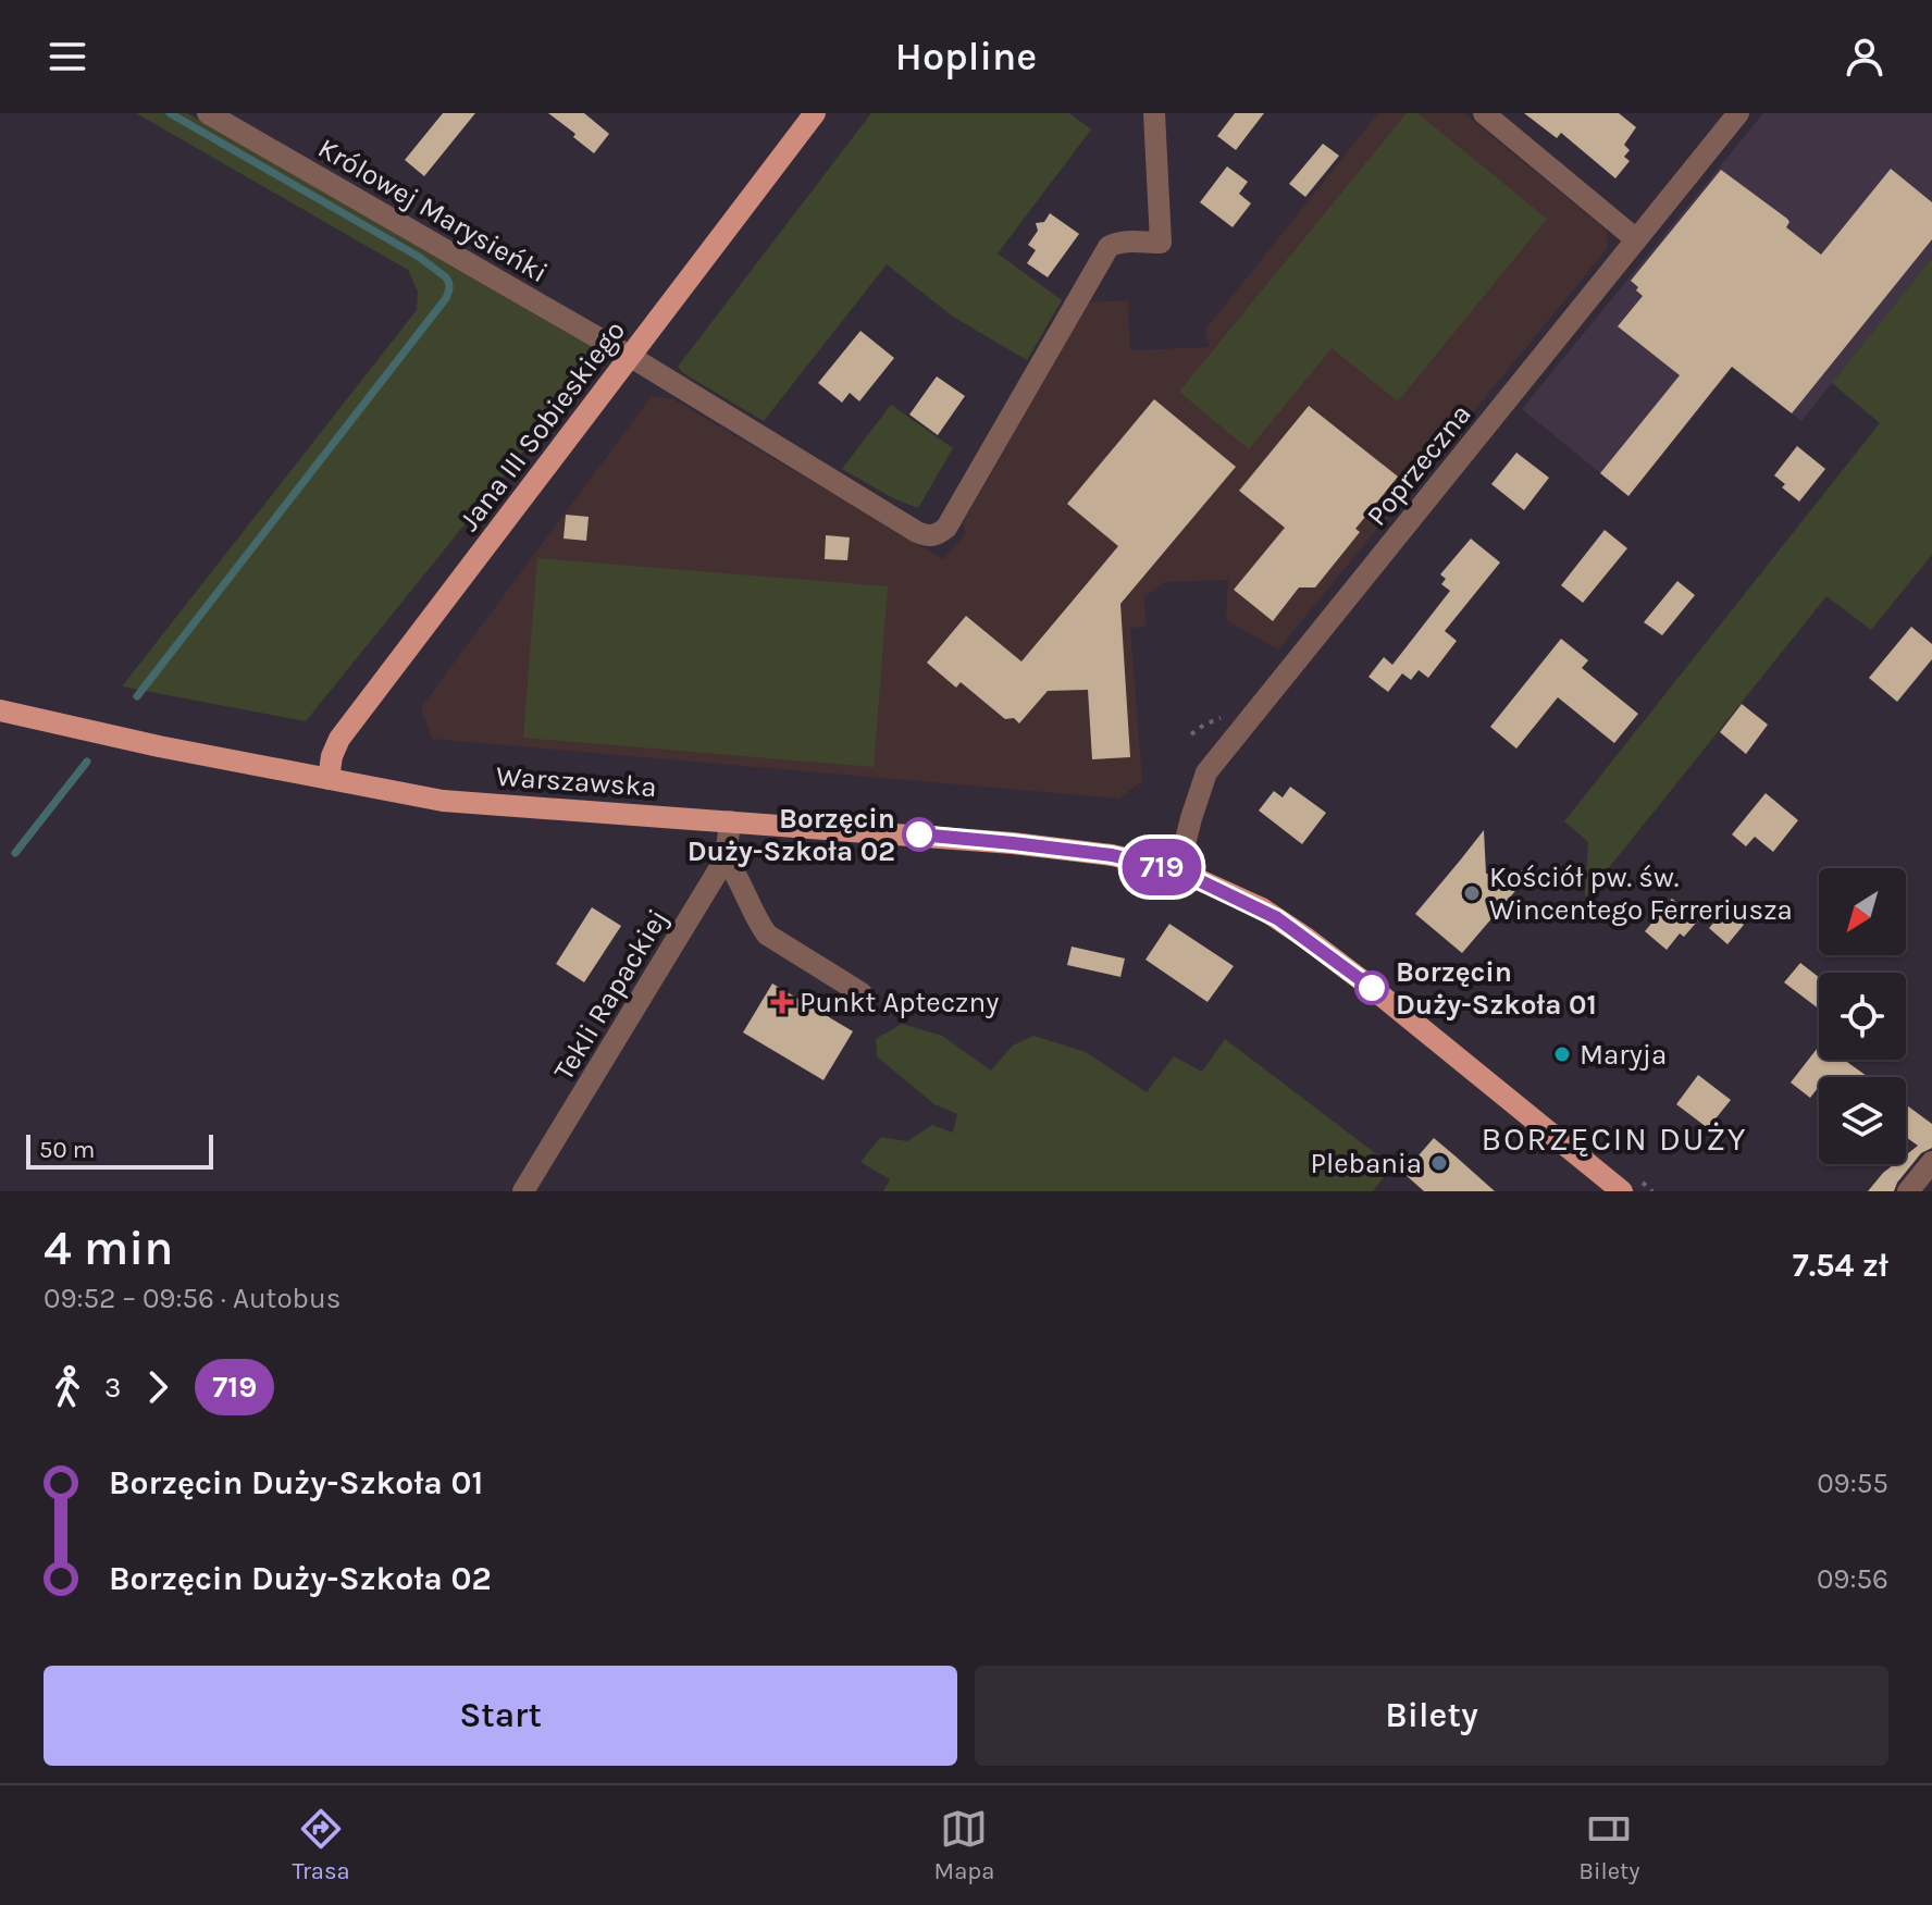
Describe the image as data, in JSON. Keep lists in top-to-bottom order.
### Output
{
  "streets": {
    "main road": ["Jana III Sobieskiego", "Warszawska"],
    "street": ["Królowej Marysieńki", "Poprzeczna", "Tekli Rapackiej"]
  },
  "crossings": [
    ["Królowej Marysieńki", "Jana III Sobieskiego"],
    ["Jana III Sobieskiego", "Warszawska"],
    ["Poprzeczna", "Warszawska"],
    ["Warszawska", "Tekli Rapackiej"]
  ],
  "districts": ["BORZĘCIN DUŻY"],
  "places": {
    "other": [
      "Borzęcin Duży-Szkoła 02",
      "Kościół pw. św. Wincentego Ferreriusza",
      "Borzęcin Duży-Szkoła 01",
      "Maryja",
      "Plebania"
    ],
    "health": ["Punkt Apteczny"]
  },
  "lines": ["bus line 719"],
  "scale_bar": "50 m",
  "north": "bottom left",
  "page": {
    "header": "Hopline",
    "on_map": "719",
    "scale": "50 m",
    "heading": ["4 min", "09:52 – 09:56 · Autobus", "7.54 zł"],
    "legs": ["3", "719"],
    "list": [
      {
        "name": "Borzęcin Duży-Szkoła 01",
        "value": "09:55"
      },
      {
        "name": "Borzęcin Duży-Szkoła 02",
        "value": "09:56"
      }
    ],
    "buttons": ["Start", "Bilety"],
    "tabs": ["Trasa", "Mapa", "Bilety"]
  }
}
